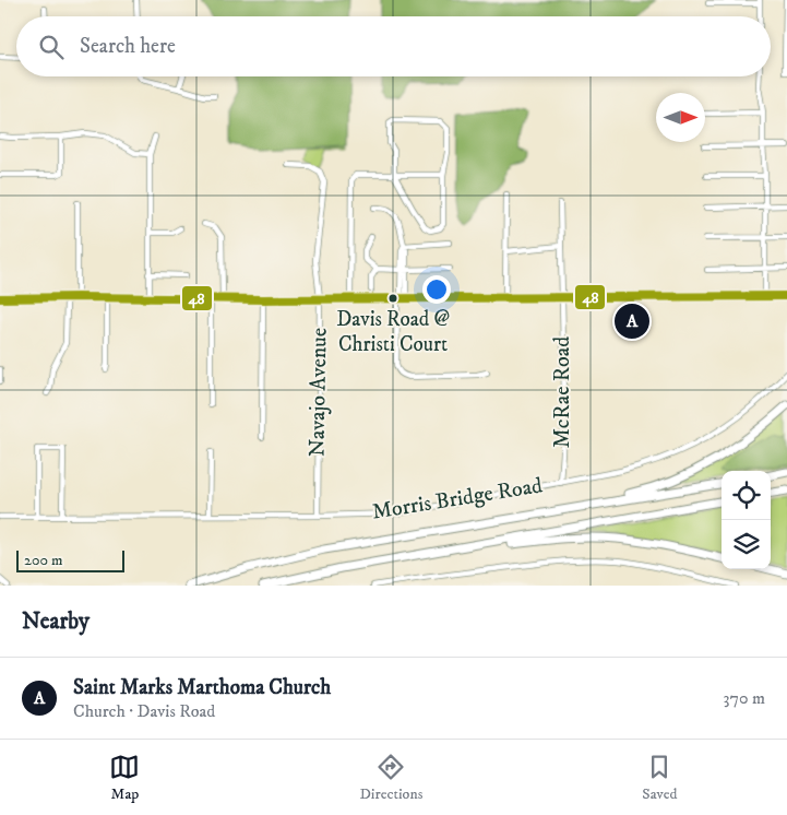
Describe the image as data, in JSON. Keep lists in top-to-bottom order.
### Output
{
  "streets": {
    "street": ["Navajo Avenue", "McRae Road", "Morris Bridge Road"]
  },
  "crossings": [
    ["Navajo Avenue", "Morris Bridge Road"],
    ["McRae Road", "Morris Bridge Road"]
  ],
  "places": ["Davis Road @ Christi Court"],
  "lines": ["transit line 48"],
  "scale_bar": "200 m",
  "north": "right",
  "page": {
    "search": "Search here",
    "pins": "A",
    "scale": "200 m",
    "heading": "Nearby",
    "list": [
      {
        "mark": "A",
        "name": "Saint Marks Marthoma Church",
        "note": "Church · Davis Road",
        "value": "370 m"
      }
    ],
    "nav": ["Map", "Directions", "Saved"]
  }
}
